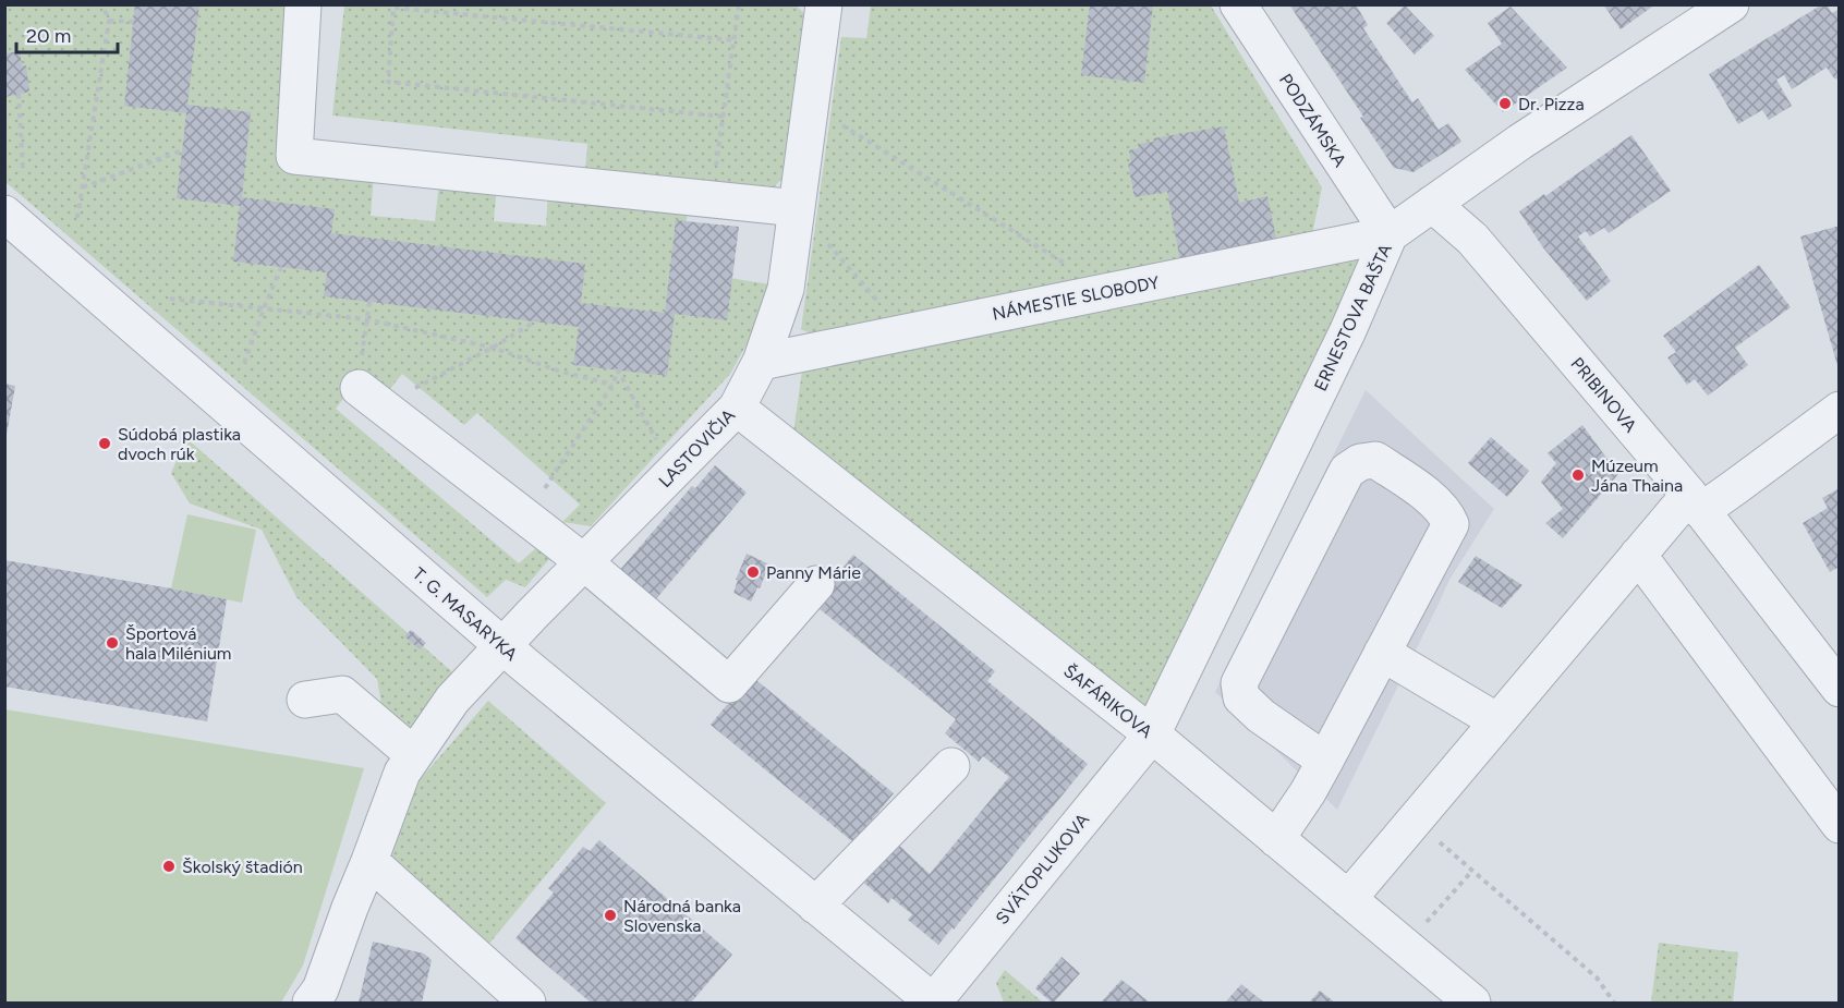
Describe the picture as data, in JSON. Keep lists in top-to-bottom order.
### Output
{
  "streets": {
    "street": [
      "PODZÁMSKA",
      "NÁMESTIE SLOBODY",
      "ERNESTOVA BAŠTA",
      "PRIBINOVA",
      "LASTOVIČIA",
      "T. G. MASARYKA",
      "ŠAFÁRIKOVA",
      "SVÄTOPLUKOVA"
    ]
  },
  "crossings": [
    ["PODZÁMSKA", "NÁMESTIE SLOBODY"],
    ["PODZÁMSKA", "ERNESTOVA BAŠTA"],
    ["NÁMESTIE SLOBODY", "ERNESTOVA BAŠTA"],
    ["NÁMESTIE SLOBODY", "LASTOVIČIA"],
    ["ERNESTOVA BAŠTA", "PRIBINOVA"],
    ["ERNESTOVA BAŠTA", "ŠAFÁRIKOVA"],
    ["ERNESTOVA BAŠTA", "SVÄTOPLUKOVA"],
    ["LASTOVIČIA", "T. G. MASARYKA"],
    ["LASTOVIČIA", "ŠAFÁRIKOVA"],
    ["T. G. MASARYKA", "SVÄTOPLUKOVA"],
    ["ŠAFÁRIKOVA", "SVÄTOPLUKOVA"]
  ],
  "places": [
    "Dr. Pizza",
    "Súdobá plastika dvoch rúk",
    "Múzeum Jána Thaina",
    "Panny Márie",
    "Športová hala Milénium",
    "Školský štadión",
    "Národná banka Slovenska"
  ],
  "scale_bar": "20 m"
}
